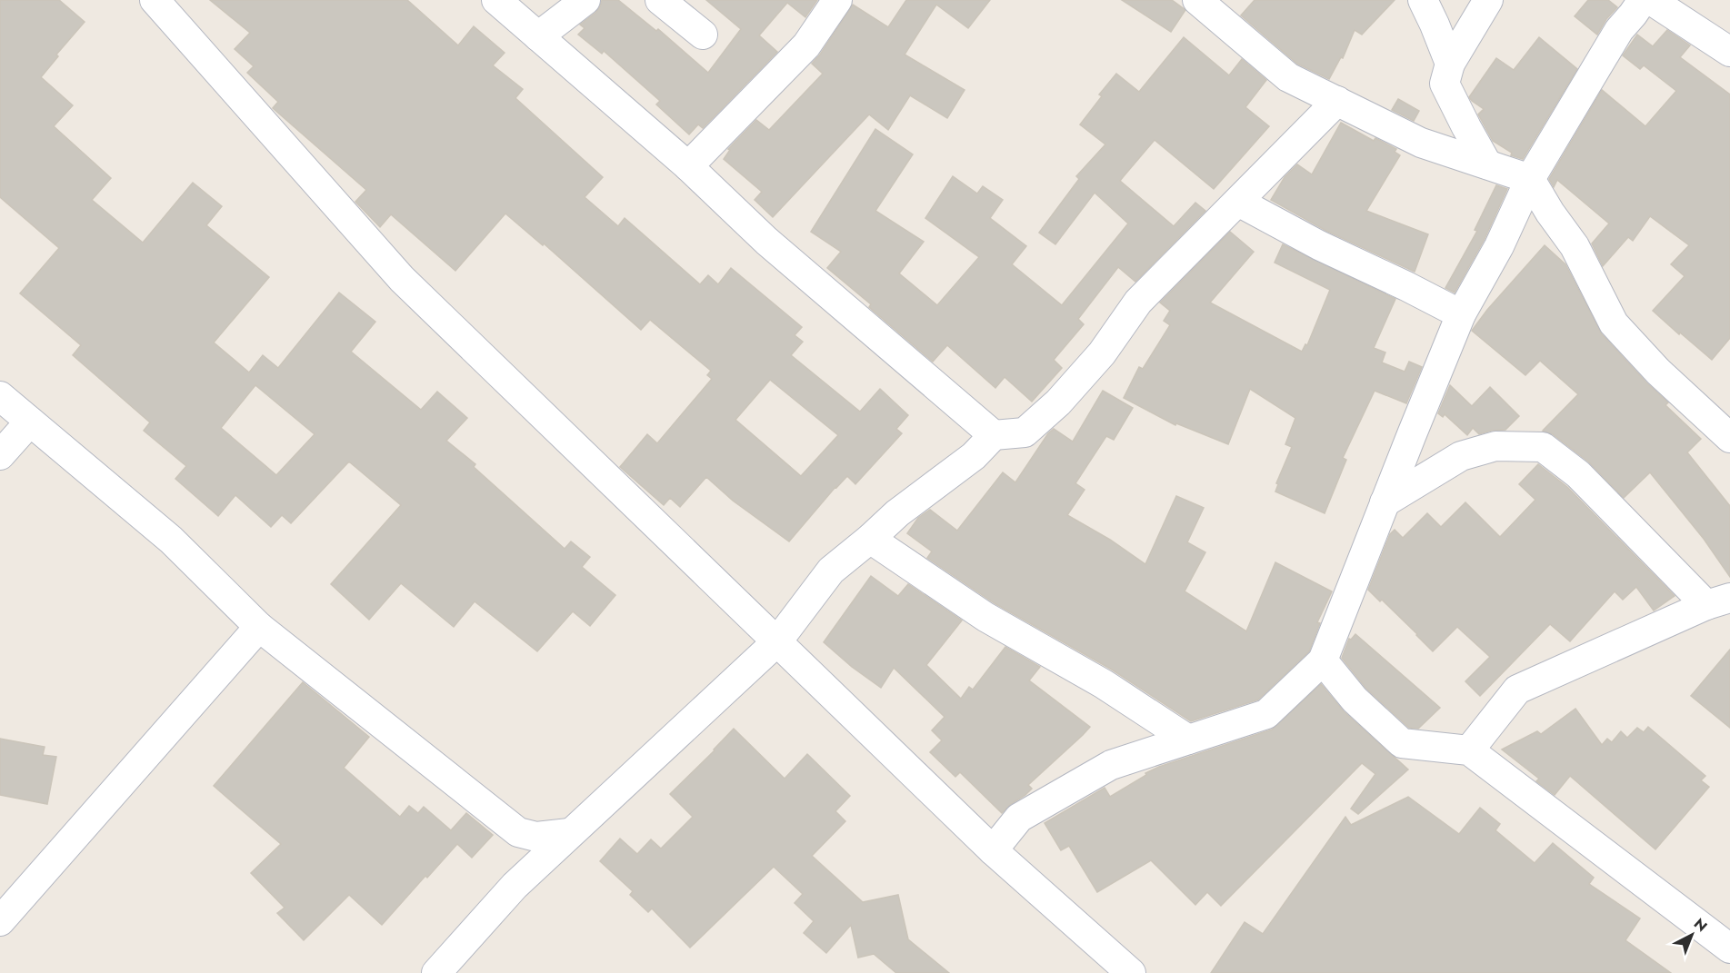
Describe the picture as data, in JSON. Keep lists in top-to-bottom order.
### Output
{
  "north": "top right"
}
